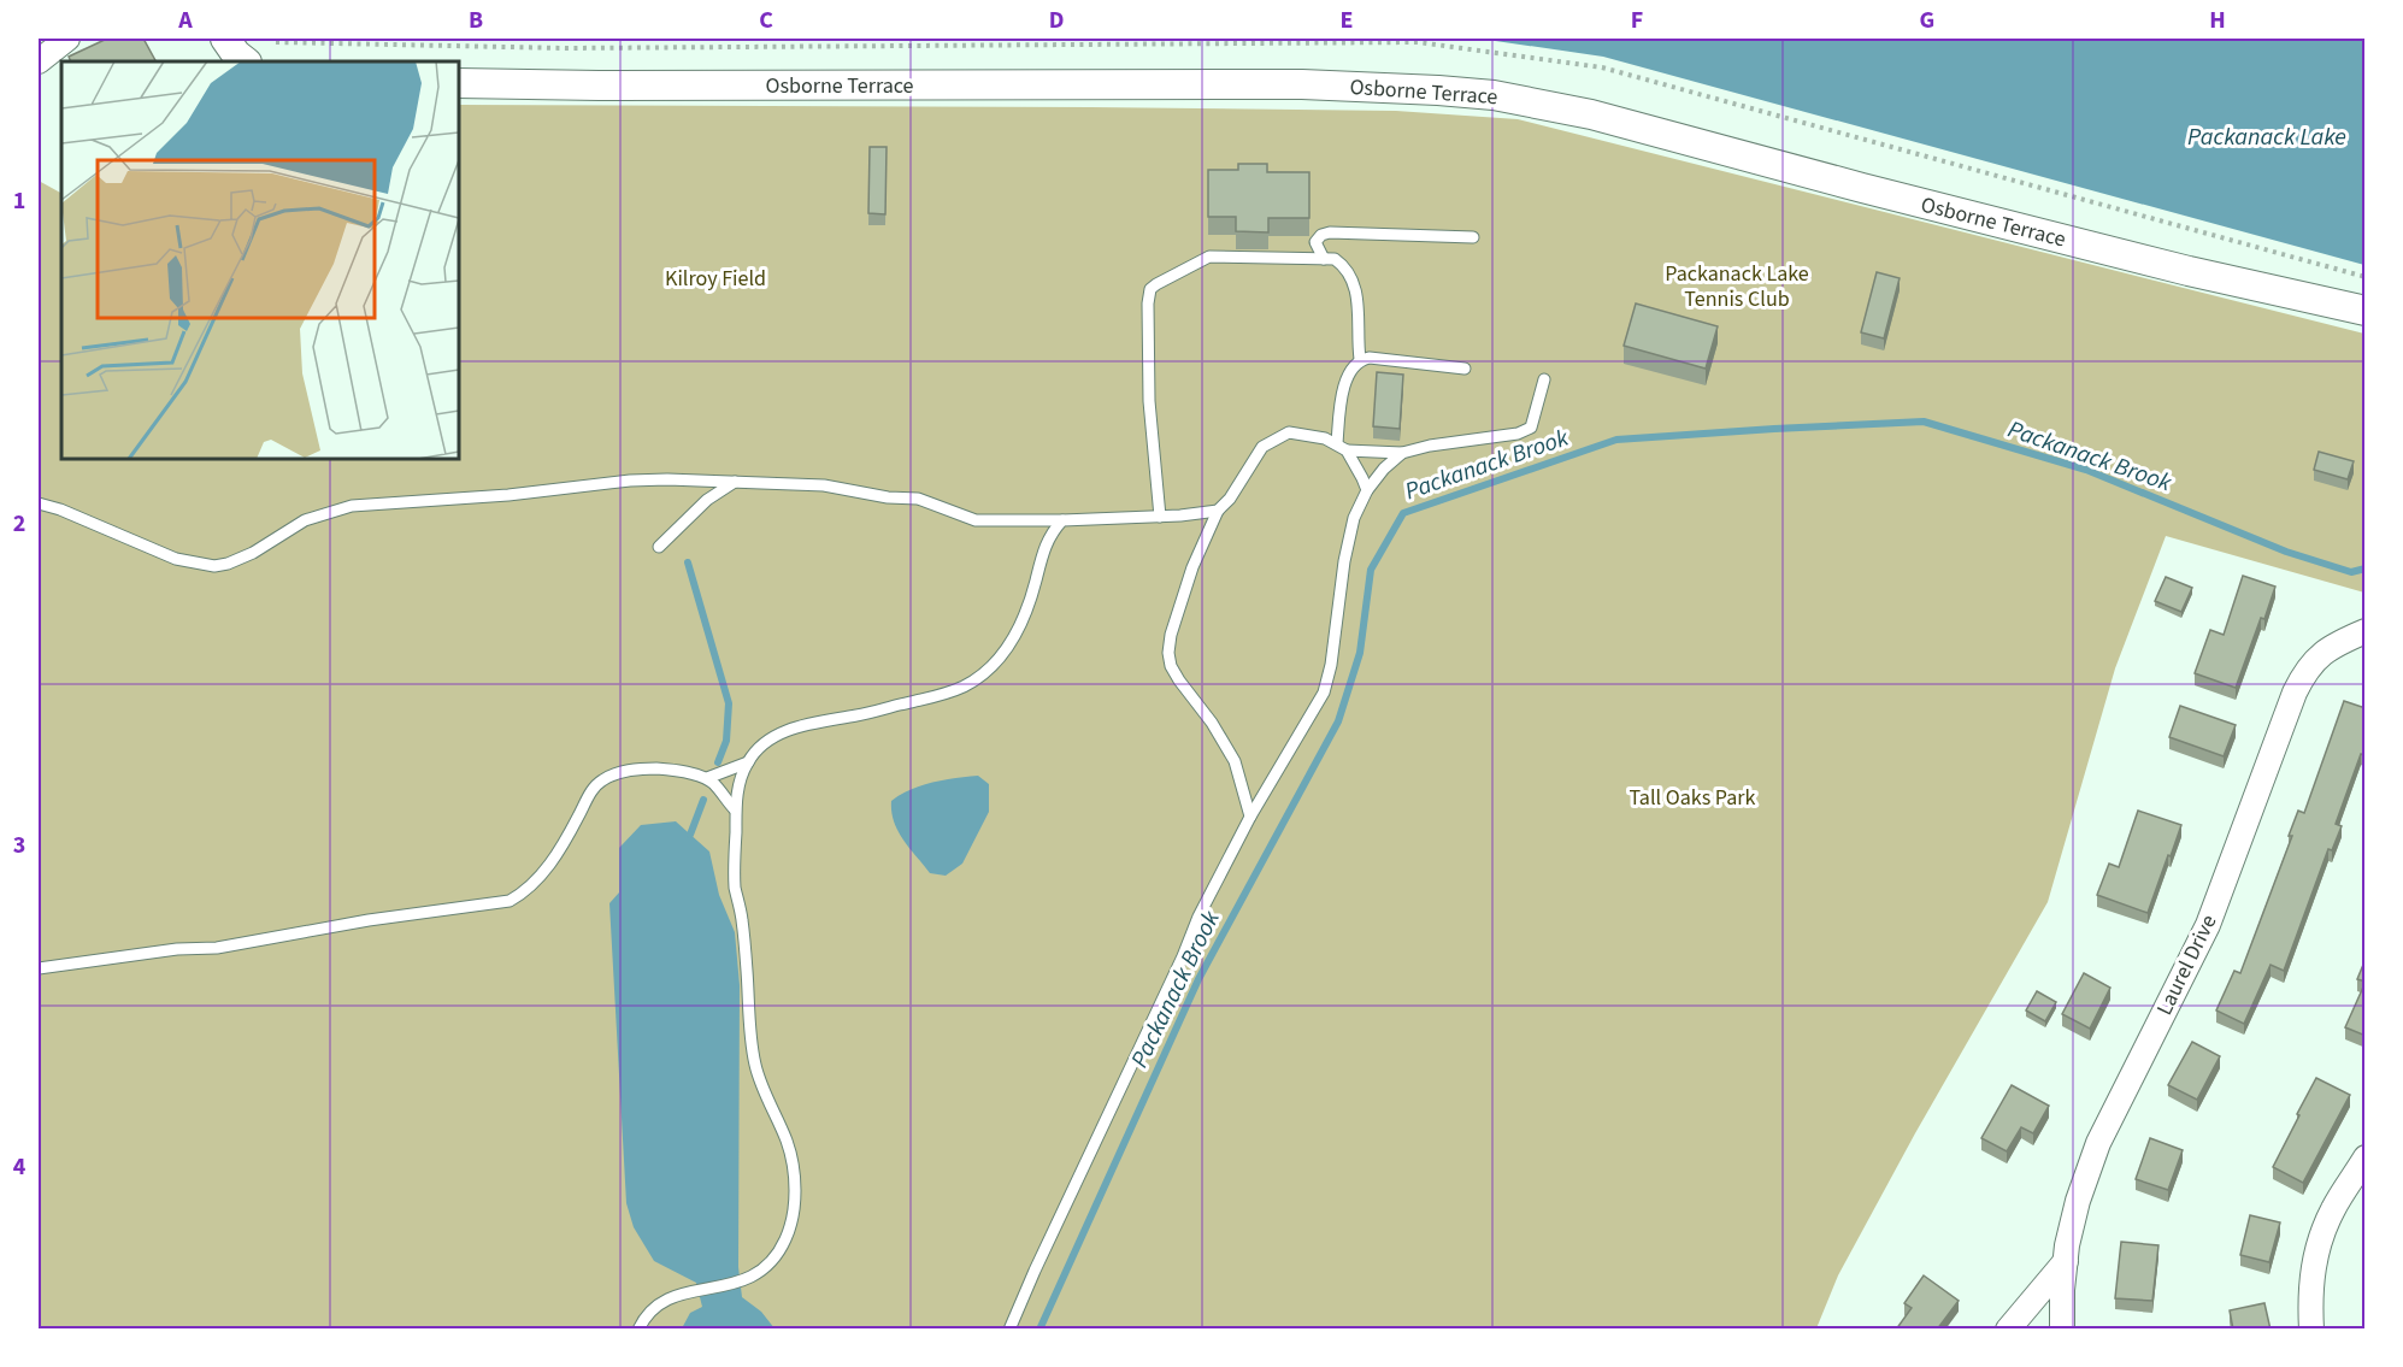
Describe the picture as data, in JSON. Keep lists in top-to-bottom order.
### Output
{
  "streets": {
    "street": ["Osborne Terrace", "Laurel Drive"]
  },
  "water": ["Packanack Lake", "Packanack Brook"],
  "parks": ["Packanack Lake Tennis Club", "Kilroy Field", "Tall Oaks Park"],
  "grid": {
    "columns": [
      "A",
      "B",
      "C",
      "D",
      "E",
      "F",
      "G",
      "H"
    ],
    "rows": [
      "1",
      "2",
      "3",
      "4"
    ]
  }
}
